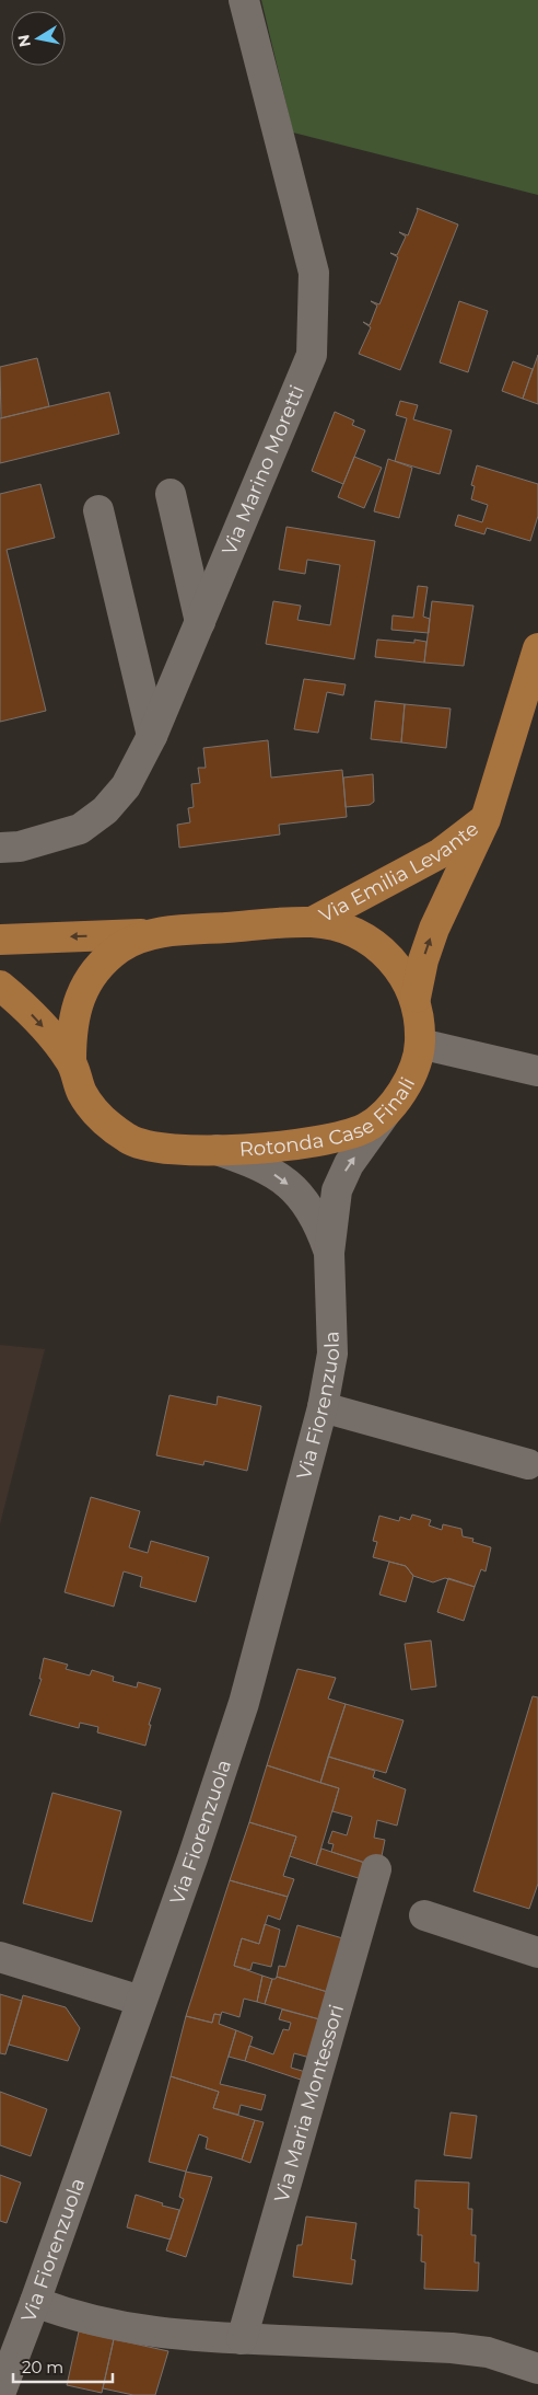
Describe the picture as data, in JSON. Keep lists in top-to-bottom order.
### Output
{
  "streets": {
    "main road": ["Via Emilia Levante", "Rotonda Case Finali"],
    "street": ["Via Marino Moretti", "Via Fiorenzuola", "Via Maria Montessori"]
  },
  "crossings": [
    ["Via Emilia Levante", "Rotonda Case Finali"],
    ["Rotonda Case Finali", "Via Fiorenzuola"]
  ],
  "scale_bar": "20 m",
  "north": "left"
}
